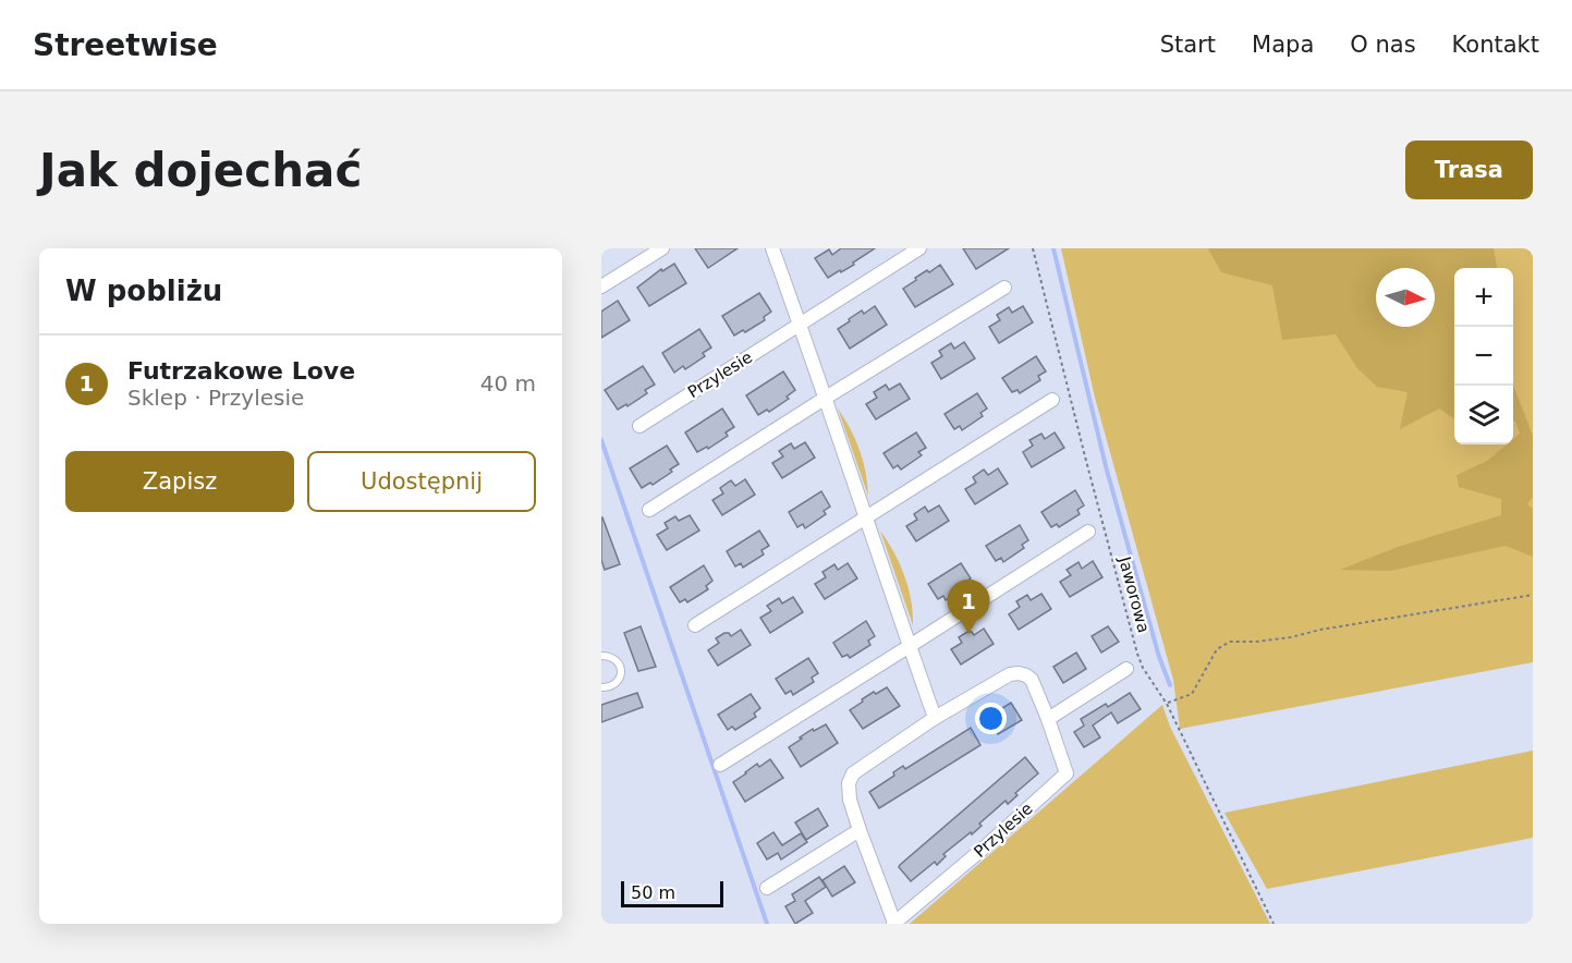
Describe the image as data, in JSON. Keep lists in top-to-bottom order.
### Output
{
  "streets": {
    "street": ["Przylesie"],
    "path": ["Jaworowa"]
  },
  "scale_bar": "50 m",
  "north": "right",
  "page": {
    "header": "Streetwise",
    "nav": [
      "Start",
      "Mapa",
      "O nas",
      "Kontakt"
    ],
    "buttons": [
      "Trasa",
      ["Zapisz", "Udostępnij"]
    ],
    "title": "Jak dojechać",
    "heading": "W pobliżu",
    "map_buttons": ["+", "−"],
    "list": [
      {
        "mark": "1",
        "name": "Futrzakowe Love",
        "note": "Sklep · Przylesie",
        "value": "40 m"
      }
    ],
    "pins": "1",
    "scale": "50 m"
  }
}
